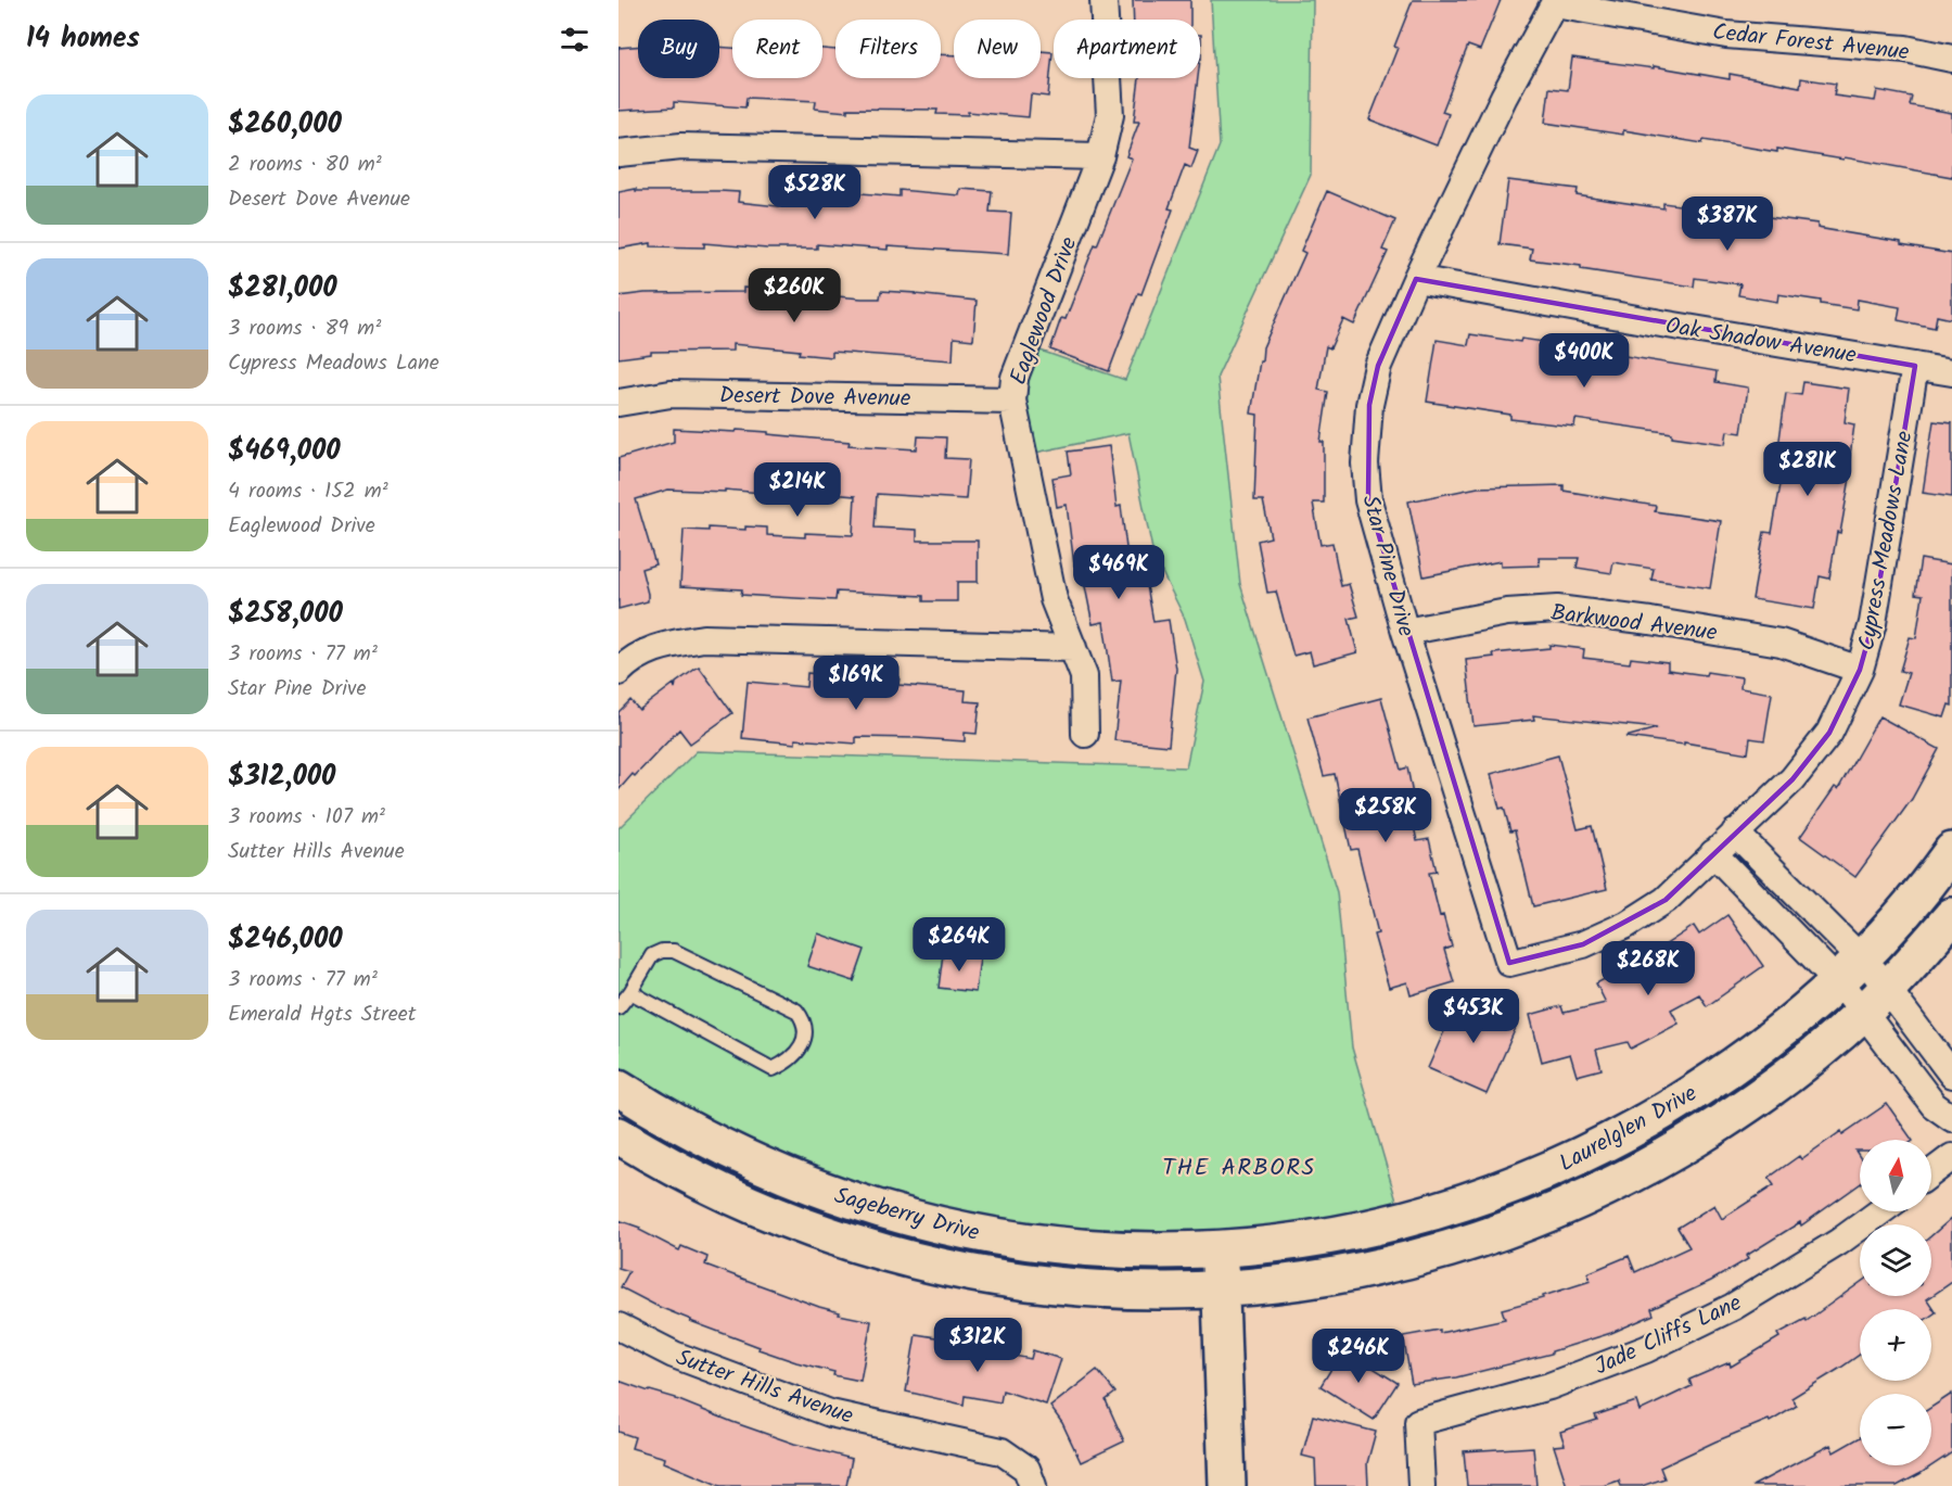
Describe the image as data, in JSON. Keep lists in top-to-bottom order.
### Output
{
  "streets": {
    "street": [
      "Cedar Forest Avenue",
      "Eaglewood Drive",
      "Oak Shadow Avenue",
      "Desert Dove Avenue",
      "Cypress Meadows Lane",
      "Star Pine Drive",
      "Barkwood Avenue",
      "Laurelglen Drive",
      "Sageberry Drive",
      "Jade Cliffs Lane",
      "Sutter Hills Avenue"
    ]
  },
  "crossings": [
    ["Cedar Forest Avenue", "Star Pine Drive"],
    ["Eaglewood Drive", "Desert Dove Avenue"],
    ["Oak Shadow Avenue", "Cypress Meadows Lane"],
    ["Oak Shadow Avenue", "Star Pine Drive"],
    ["Cypress Meadows Lane", "Star Pine Drive"],
    ["Cypress Meadows Lane", "Barkwood Avenue"],
    ["Star Pine Drive", "Barkwood Avenue"],
    ["Laurelglen Drive", "Sageberry Drive"]
  ],
  "districts": ["THE ARBORS"],
  "north": "top",
  "page": {
    "heading": "14 homes",
    "chip": [
      "Buy",
      "Rent",
      "Filters",
      "New",
      "Apartment"
    ],
    "list": [
      {
        "name": "$260,000",
        "note": "2 rooms · 80 m² · Desert Dove Avenue"
      },
      {
        "name": "$281,000",
        "note": "3 rooms · 89 m² · Cypress Meadows Lane"
      },
      {
        "name": "$469,000",
        "note": "4 rooms · 152 m² · Eaglewood Drive"
      },
      {
        "name": "$258,000",
        "note": "3 rooms · 77 m² · Star Pine Drive"
      },
      {
        "name": "$312,000",
        "note": "3 rooms · 107 m² · Sutter Hills Avenue"
      },
      {
        "name": "$246,000",
        "note": "3 rooms · 77 m² · Emerald Hgts Street"
      }
    ],
    "price": [
      "$528K",
      "$387K",
      "$260K",
      "$400K",
      "$281K",
      "$214K",
      "$469K",
      "$169K",
      "$258K",
      "$264K",
      "$268K",
      "$453K",
      "$312K",
      "$246K"
    ],
    "map_buttons": ["+", "−"]
  }
}
